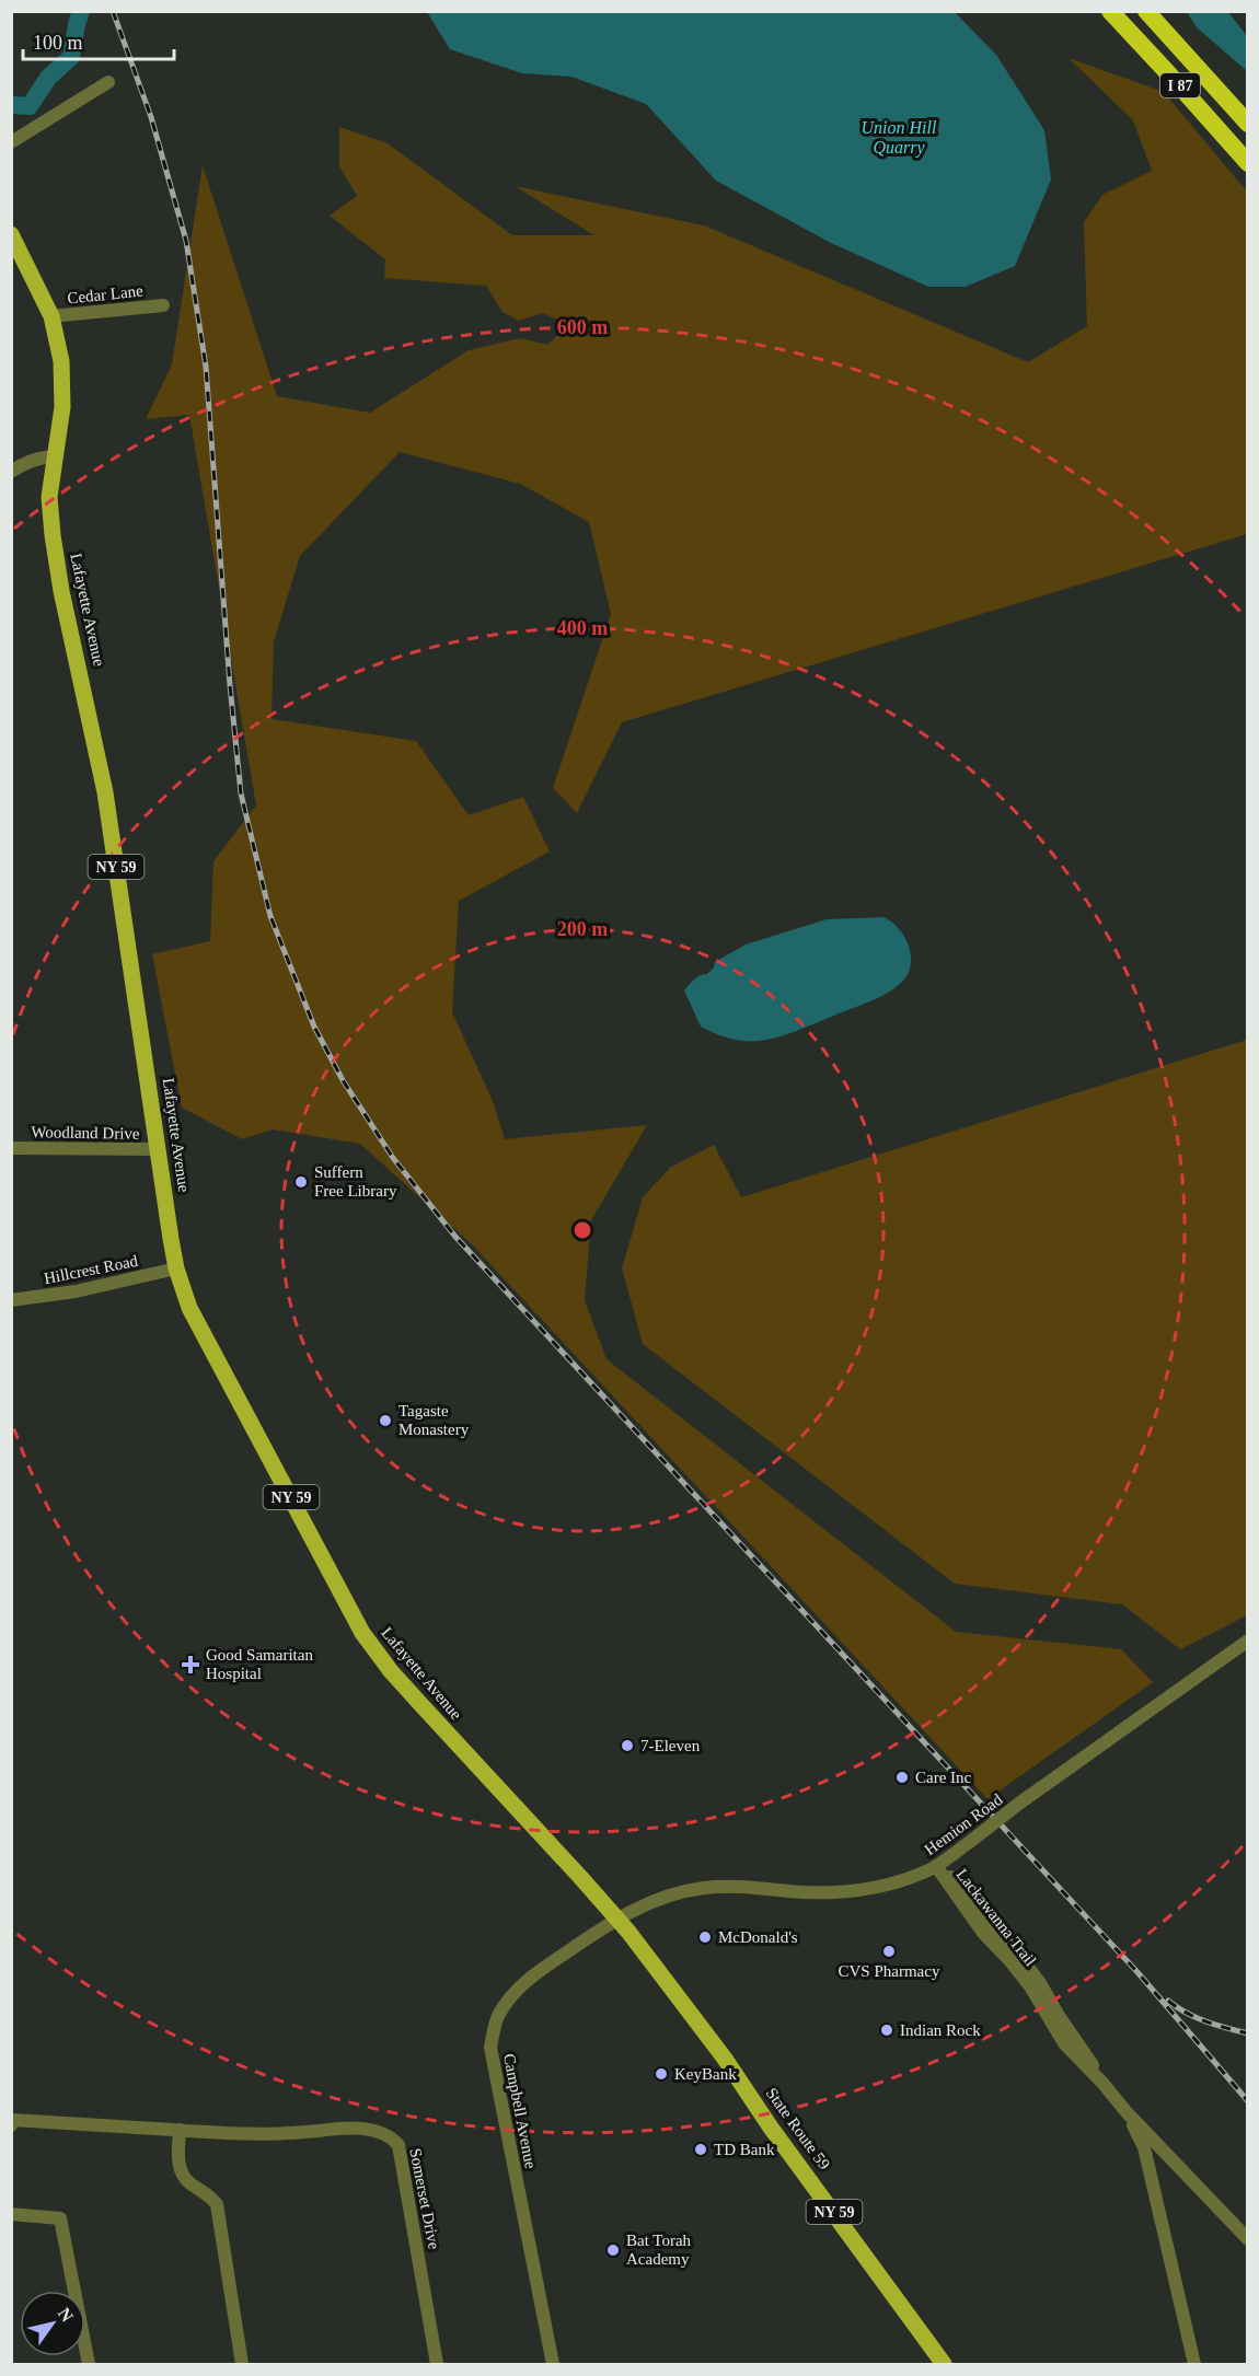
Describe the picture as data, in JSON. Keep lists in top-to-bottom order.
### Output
{
  "streets": {
    "highway": ["I 87"],
    "main road": ["Lafayette Avenue", "NY 59", "State Route 59"],
    "street": [
      "Cedar Lane",
      "Woodland Drive",
      "Hillcrest Road",
      "Hemion Road",
      "Lackawanna Trail",
      "Campbell Avenue",
      "Somerset Drive"
    ]
  },
  "crossings": [
    ["Cedar Lane", "Lafayette Avenue"],
    ["Lafayette Avenue", "Woodland Drive"],
    ["Lafayette Avenue", "Hillcrest Road"],
    ["Lafayette Avenue", "Hemion Road"],
    ["Lafayette Avenue", "Campbell Avenue"],
    ["Lafayette Avenue", "State Route 59"],
    ["Hemion Road", "Lackawanna Trail"],
    ["Hemion Road", "Campbell Avenue"],
    ["Hemion Road", "State Route 59"],
    ["Campbell Avenue", "State Route 59"]
  ],
  "water": ["Union Hill Quarry"],
  "places": {
    "other": [
      "Suffern Free Library",
      "Tagaste Monastery",
      "7-Eleven",
      "Care Inc",
      "McDonald's",
      "CVS Pharmacy",
      "Indian Rock",
      "KeyBank",
      "TD Bank",
      "Bat Torah Academy"
    ],
    "health": ["Good Samaritan Hospital"]
  },
  "scale_bar": "100 m",
  "north": "top right",
  "rings": ["600 m", "400 m", "200 m"]
}
